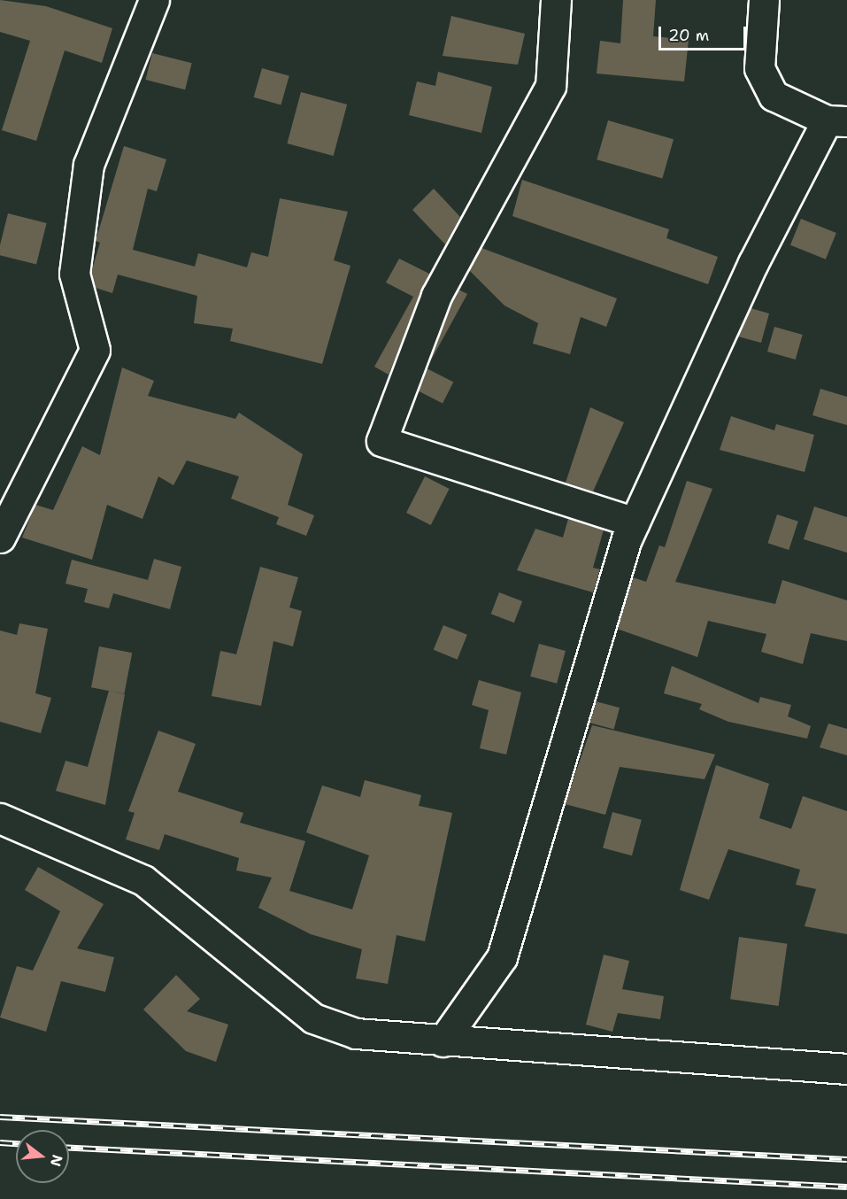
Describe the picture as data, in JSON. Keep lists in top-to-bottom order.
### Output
{
  "scale_bar": "20 m",
  "north": "right"
}
